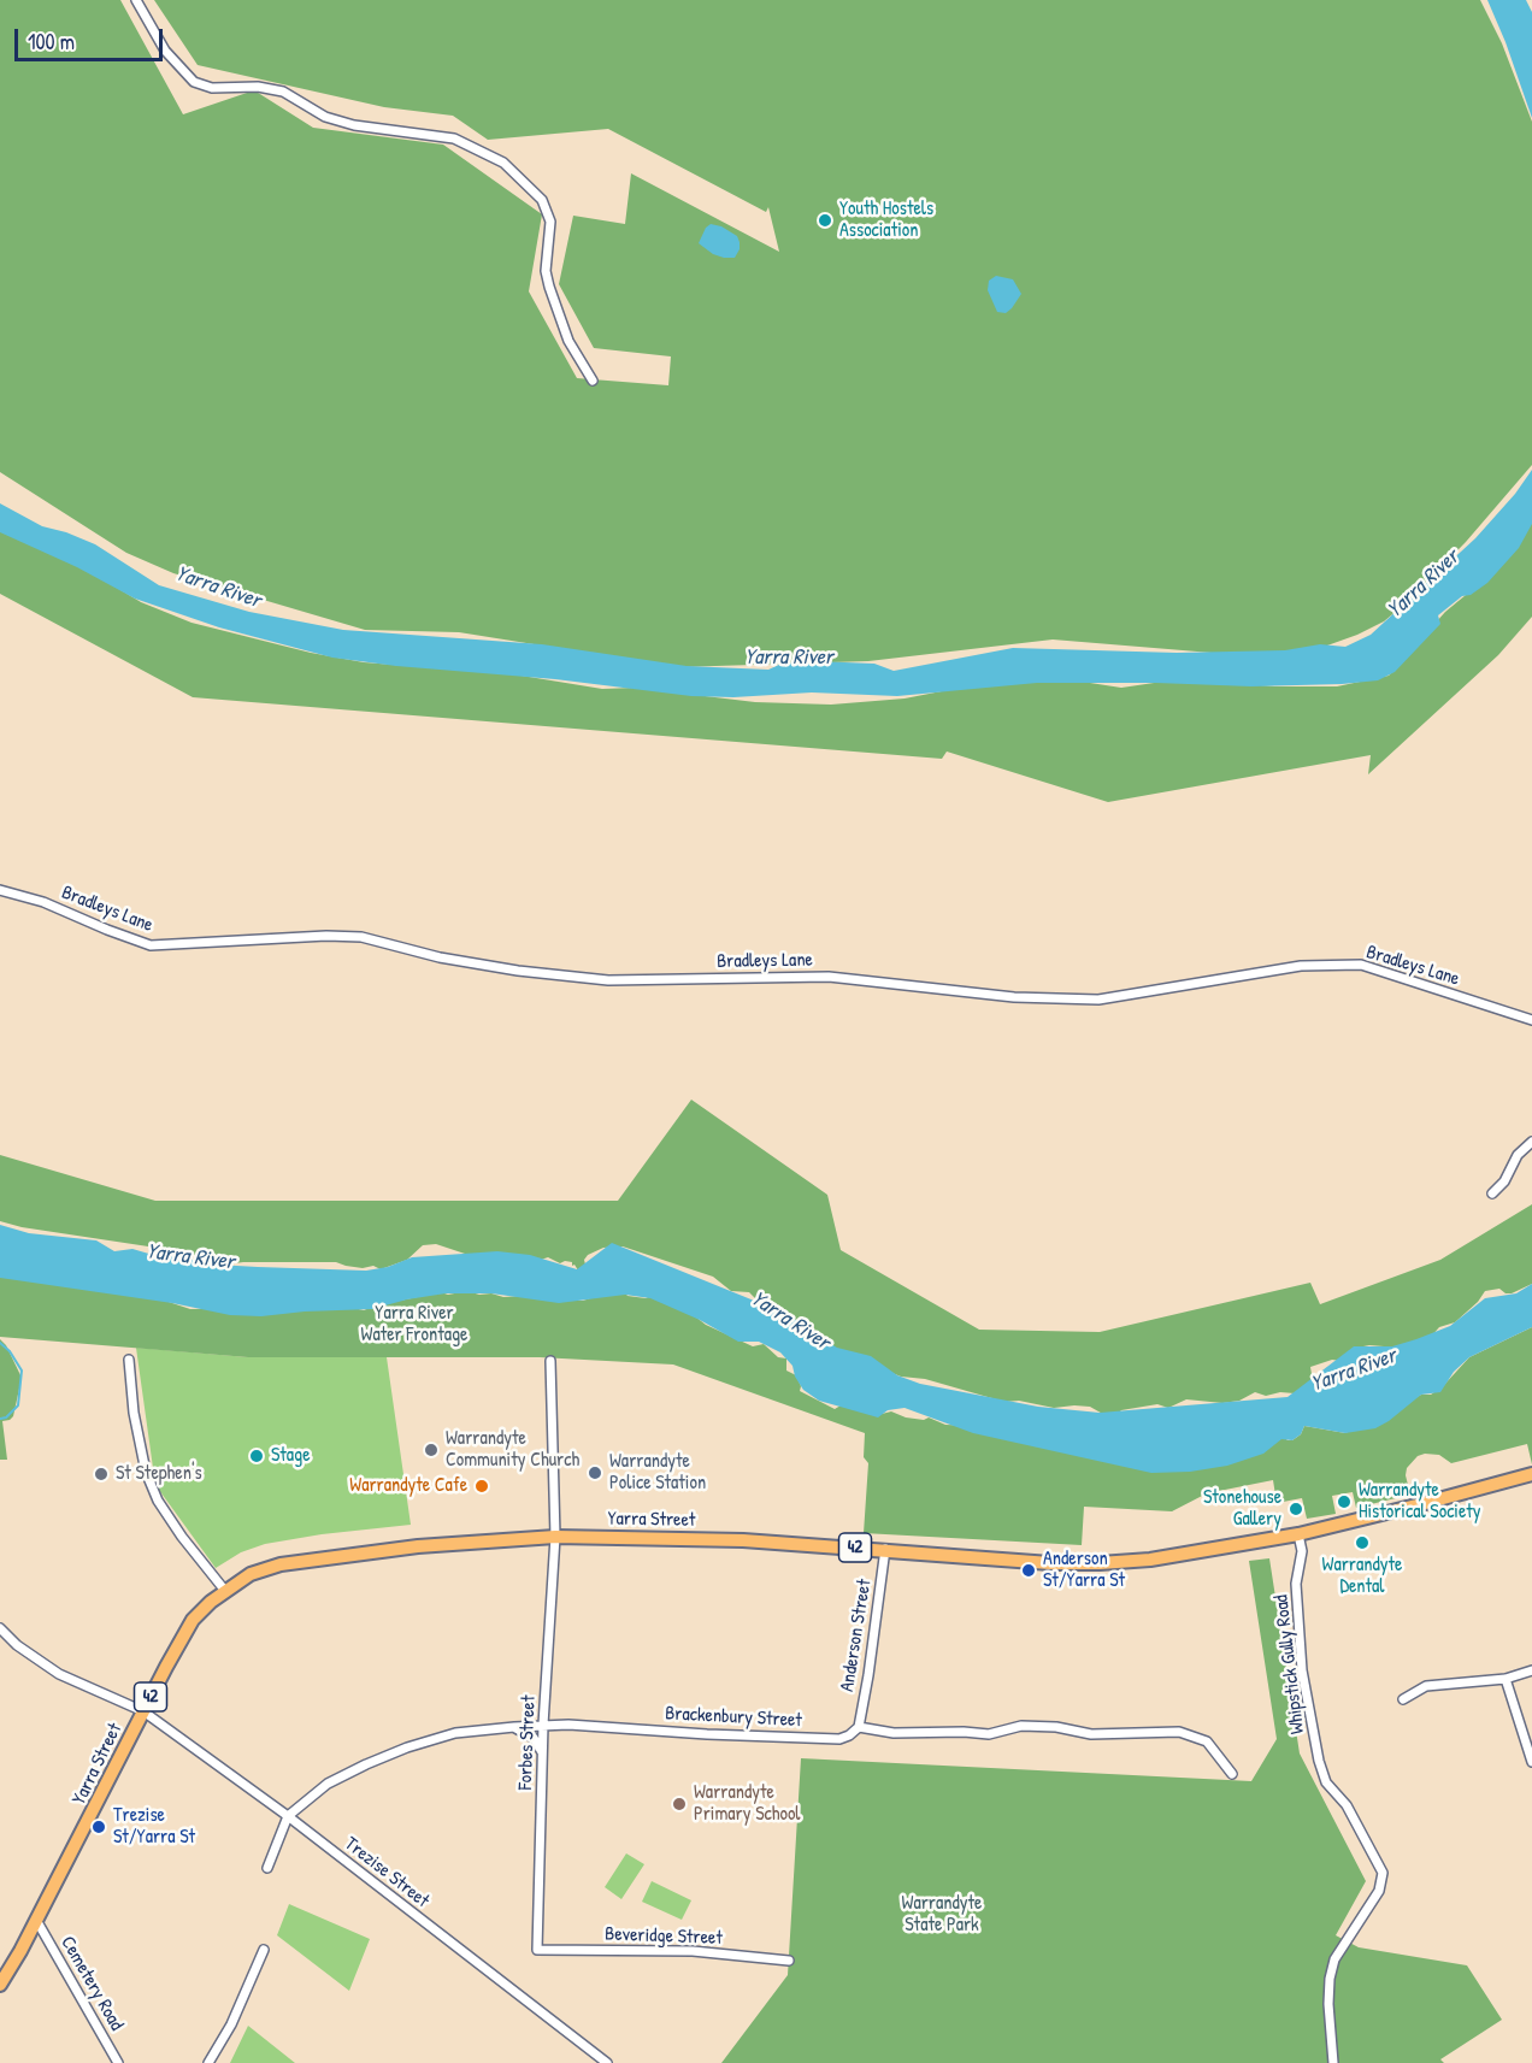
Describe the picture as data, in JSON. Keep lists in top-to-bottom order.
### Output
{
  "streets": {
    "main road": ["Yarra Street", "42"],
    "street": [
      "Bradleys Lane",
      "Anderson Street",
      "Whipstick Gully Road",
      "Brackenbury Street",
      "Forbes Street",
      "Trezise Street",
      "Beveridge Street",
      "Cemetery Road"
    ]
  },
  "crossings": [
    ["Yarra Street", "Anderson Street"],
    ["Yarra Street", "Whipstick Gully Road"],
    ["Yarra Street", "Forbes Street"],
    ["Yarra Street", "Trezise Street"],
    ["Yarra Street", "Cemetery Road"],
    ["Anderson Street", "Brackenbury Street"],
    ["Brackenbury Street", "Forbes Street"],
    ["Brackenbury Street", "Trezise Street"],
    ["Forbes Street", "Beveridge Street"]
  ],
  "water": ["Yarra River"],
  "parks": ["Yarra River Water Frontage", "Warrandyte State Park"],
  "places": [
    "Youth Hostels Association",
    "Warrandyte Community Church",
    "Stage",
    "Warrandyte Police Station",
    "St Stephen's",
    "Warrandyte Cafe",
    "Warrandyte Historical Society",
    "Stonehouse Gallery",
    "Warrandyte Dental",
    "Anderson St/Yarra St",
    "Warrandyte Primary School",
    "Trezise St/Yarra St"
  ],
  "scale_bar": "100 m"
}
